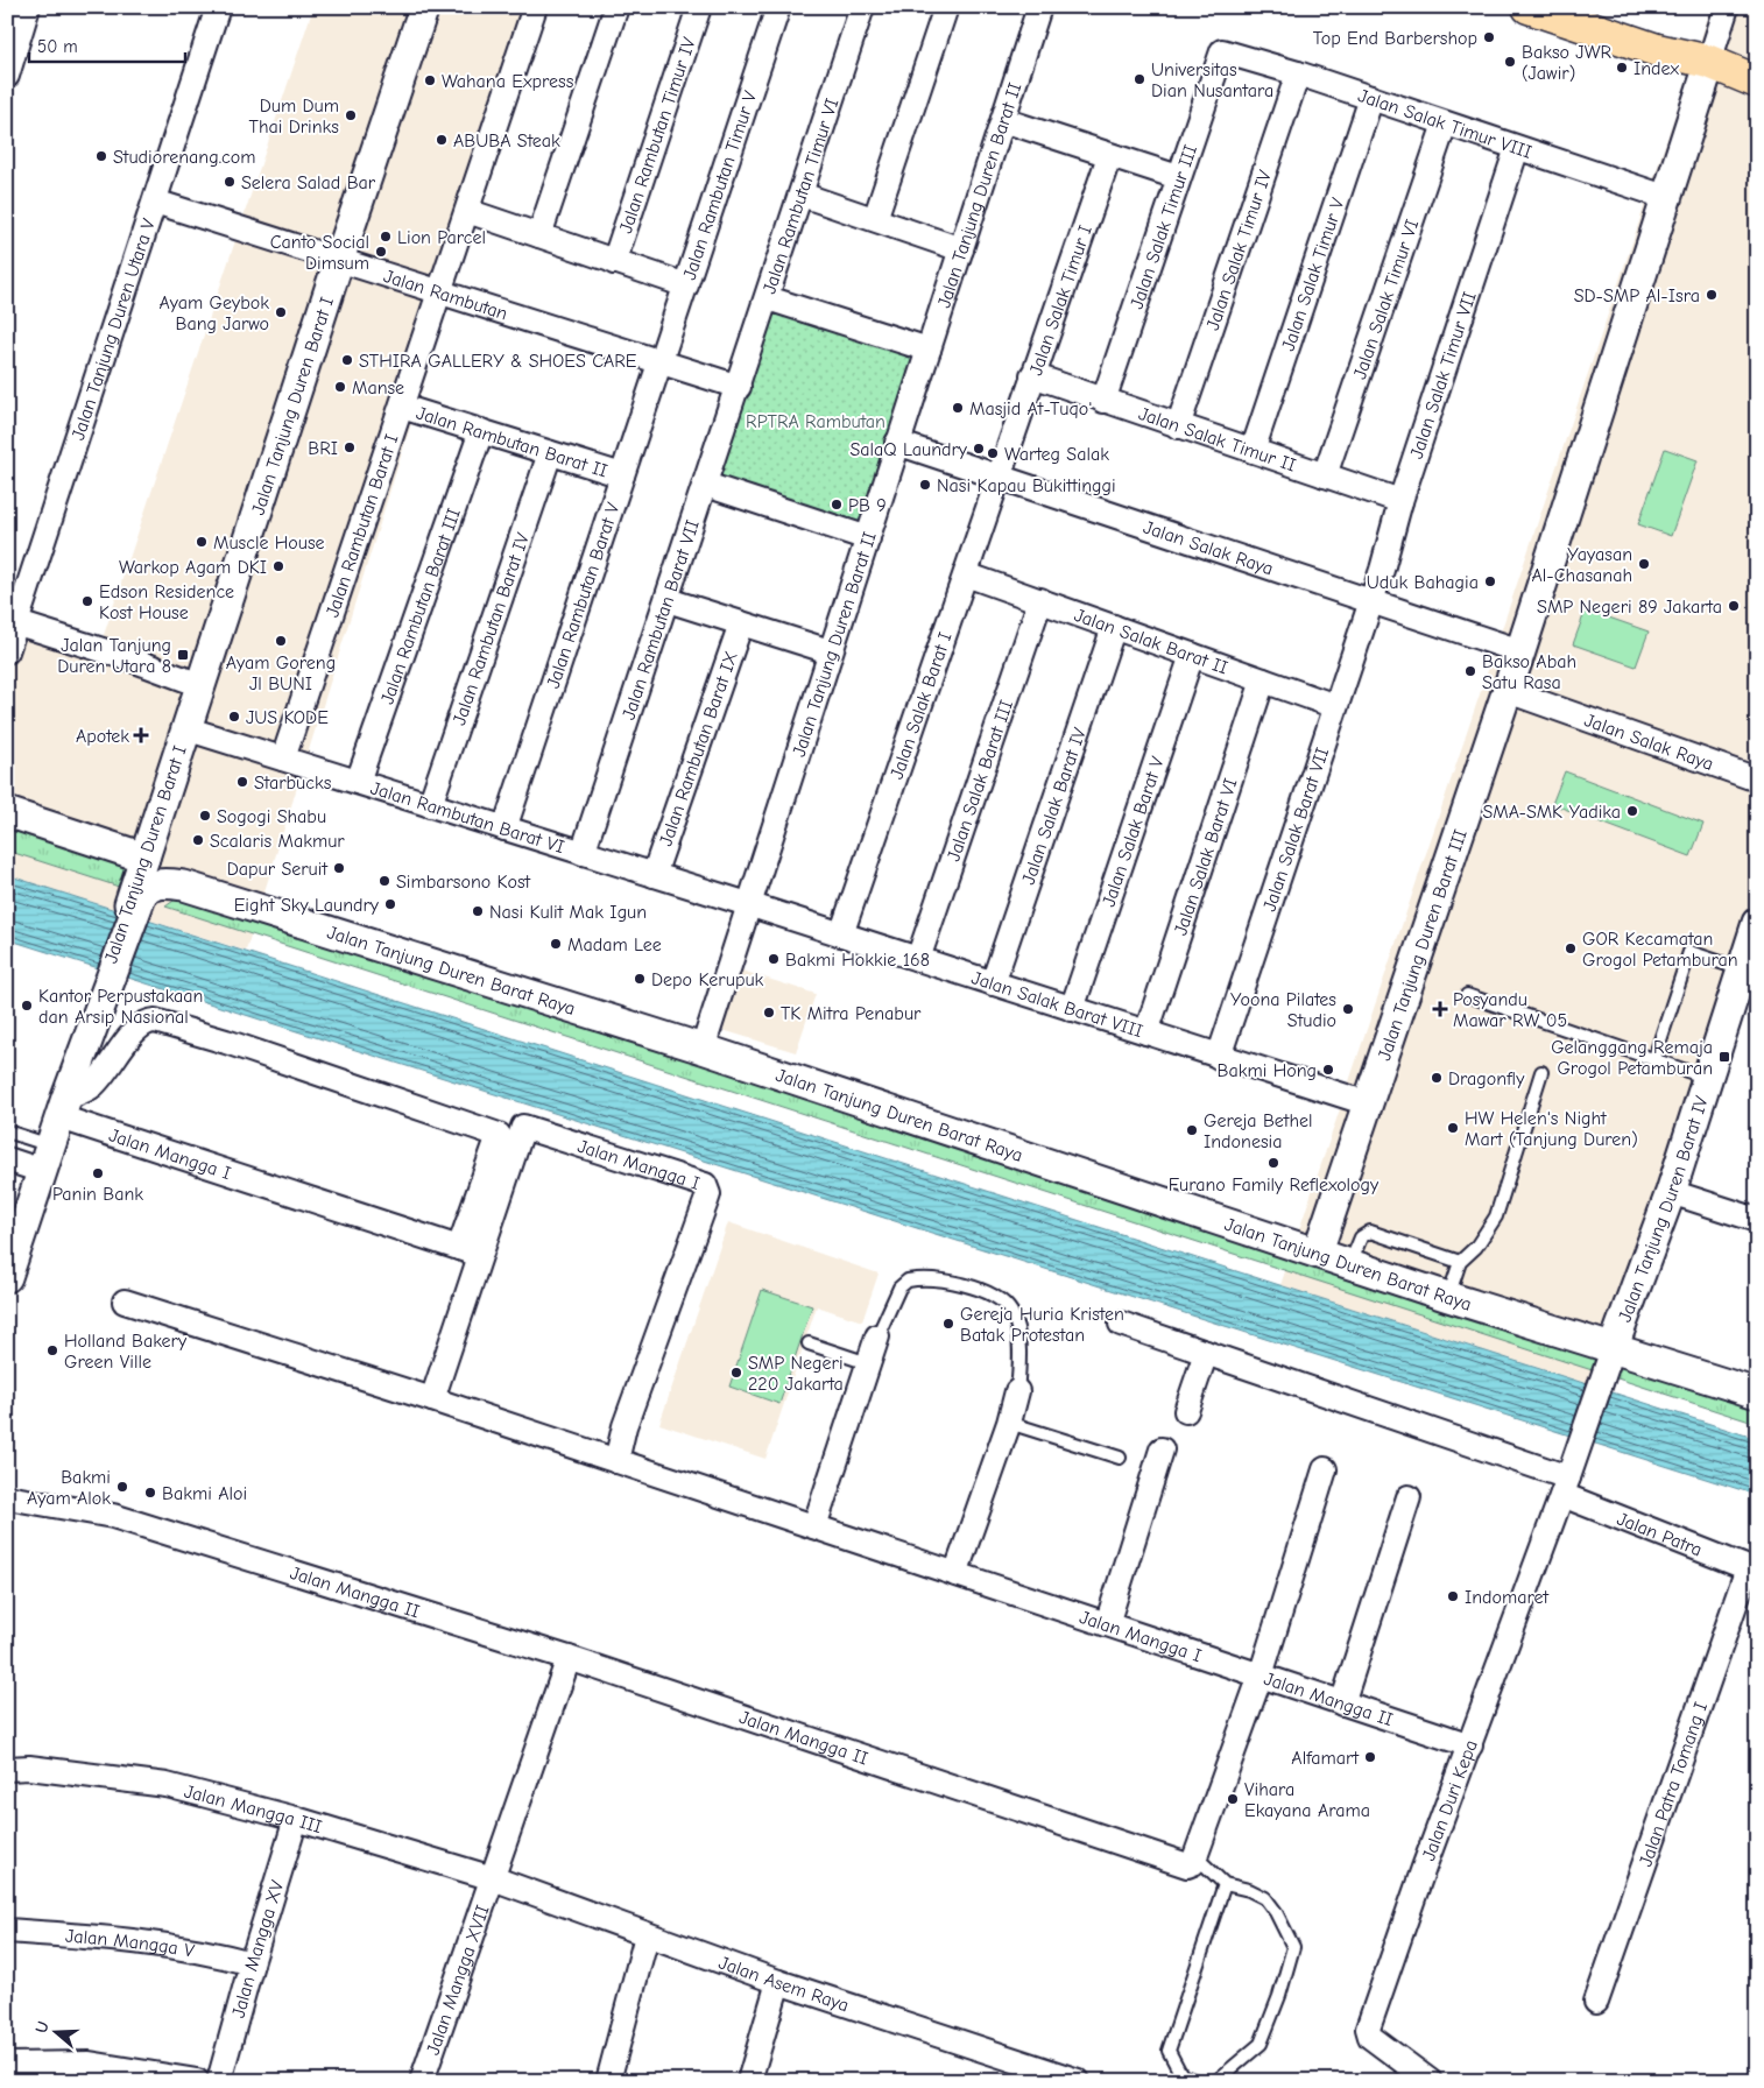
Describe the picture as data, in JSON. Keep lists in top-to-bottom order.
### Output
{
  "streets": {
    "street": [
      "Jalan Salak Timur VIII",
      "Jalan Rambutan Timur IV",
      "Jalan Rambutan Timur V",
      "Jalan Tanjung Duren Barat II",
      "Jalan Rambutan Timur VI",
      "Jalan Salak Timur III",
      "Jalan Salak Timur IV",
      "Jalan Salak Timur V",
      "Jalan Rambutan",
      "Jalan Salak Timur I",
      "Jalan Salak Timur VI",
      "Jalan Tanjung Duren Utara V",
      "Jalan Salak Timur VII",
      "Jalan Tanjung Duren Barat I",
      "Jalan Salak Timur II",
      "Jalan Rambutan Barat II",
      "Jalan Rambutan Barat I",
      "Jalan Salak Raya",
      "Jalan Rambutan Barat V",
      "Jalan Rambutan Barat III",
      "Jalan Rambutan Barat VII",
      "Jalan Rambutan Barat IV",
      "Jalan Salak Barat II",
      "Jalan Salak Barat I",
      "Jalan Rambutan Barat IX",
      "Jalan Salak Barat III",
      "Jalan Salak Barat IV",
      "Jalan Rambutan Barat VI",
      "Jalan Salak Barat VII",
      "Jalan Salak Barat V",
      "Jalan Salak Barat VI",
      "Jalan Tanjung Duren Barat III",
      "Jalan Tanjung Duren Barat Raya",
      "Jalan Salak Barat VIII",
      "Jalan Mangga I",
      "Jalan Tanjung Duren Barat IV",
      "Jalan Patra",
      "Jalan Mangga II",
      "Jalan Patra Tomang I",
      "Jalan Duri Kepa",
      "Jalan Mangga III",
      "Jalan Mangga V",
      "Jalan Mangga XV",
      "Jalan Mangga XVII",
      "Jalan Asem Raya"
    ]
  },
  "crossings": [
    ["Jalan Salak Timur VIII", "Jalan Salak Timur III"],
    ["Jalan Salak Timur VIII", "Jalan Salak Timur IV"],
    ["Jalan Salak Timur VIII", "Jalan Salak Timur V"],
    ["Jalan Salak Timur VIII", "Jalan Salak Timur VI"],
    ["Jalan Salak Timur VIII", "Jalan Salak Timur VII"],
    ["Jalan Salak Timur VIII", "Jalan Tanjung Duren Barat III"],
    ["Jalan Rambutan Timur V", "Jalan Rambutan"],
    ["Jalan Rambutan Timur V", "Jalan Rambutan Barat V"],
    ["Jalan Tanjung Duren Barat II", "Jalan Salak Raya"],
    ["Jalan Tanjung Duren Barat II", "Jalan Rambutan Barat VI"],
    ["Jalan Tanjung Duren Barat II", "Jalan Tanjung Duren Barat Raya"],
    ["Jalan Tanjung Duren Barat II", "Jalan Salak Barat VIII"],
    ["Jalan Rambutan Timur VI", "Jalan Rambutan"],
    ["Jalan Rambutan Timur VI", "Jalan Rambutan Barat VII"],
    ["Jalan Salak Timur III", "Jalan Salak Timur II"],
    ["Jalan Salak Timur IV", "Jalan Salak Timur II"],
    ["Jalan Salak Timur V", "Jalan Salak Timur II"],
    ["Jalan Rambutan", "Jalan Tanjung Duren Utara V"],
    ["Jalan Rambutan", "Jalan Tanjung Duren Barat I"],
    ["Jalan Rambutan", "Jalan Rambutan Barat I"],
    ["Jalan Rambutan", "Jalan Rambutan Barat V"],
    ["Jalan Rambutan", "Jalan Rambutan Barat VII"],
    ["Jalan Salak Timur I", "Jalan Salak Timur II"],
    ["Jalan Salak Timur I", "Jalan Salak Raya"],
    ["Jalan Salak Timur I", "Jalan Salak Barat I"],
    ["Jalan Salak Timur VI", "Jalan Salak Timur II"],
    ["Jalan Salak Timur VII", "Jalan Salak Timur II"],
    ["Jalan Salak Timur VII", "Jalan Salak Raya"],
    ["Jalan Salak Timur VII", "Jalan Salak Barat VII"],
    ["Jalan Tanjung Duren Barat I", "Jalan Rambutan Barat VI"],
    ["Jalan Tanjung Duren Barat I", "Jalan Tanjung Duren Barat Raya"],
    ["Jalan Tanjung Duren Barat I", "Jalan Mangga I"],
    ["Jalan Rambutan Barat II", "Jalan Rambutan Barat I"],
    ["Jalan Rambutan Barat II", "Jalan Rambutan Barat V"],
    ["Jalan Rambutan Barat II", "Jalan Rambutan Barat III"],
    ["Jalan Rambutan Barat II", "Jalan Rambutan Barat IV"],
    ["Jalan Rambutan Barat I", "Jalan Rambutan Barat VI"],
    ["Jalan Salak Raya", "Jalan Salak Barat I"],
    ["Jalan Salak Raya", "Jalan Salak Barat VII"],
    ["Jalan Salak Raya", "Jalan Tanjung Duren Barat III"],
    ["Jalan Rambutan Barat V", "Jalan Rambutan Barat VI"],
    ["Jalan Rambutan Barat III", "Jalan Rambutan Barat VI"],
    ["Jalan Rambutan Barat VII", "Jalan Rambutan Barat VI"],
    ["Jalan Rambutan Barat IV", "Jalan Rambutan Barat VI"],
    ["Jalan Salak Barat II", "Jalan Salak Barat I"],
    ["Jalan Salak Barat II", "Jalan Salak Barat III"],
    ["Jalan Salak Barat II", "Jalan Salak Barat IV"],
    ["Jalan Salak Barat II", "Jalan Salak Barat VII"],
    ["Jalan Salak Barat II", "Jalan Salak Barat V"],
    ["Jalan Salak Barat II", "Jalan Salak Barat VI"],
    ["Jalan Salak Barat I", "Jalan Salak Barat VIII"],
    ["Jalan Rambutan Barat IX", "Jalan Rambutan Barat VI"],
    ["Jalan Salak Barat III", "Jalan Salak Barat VIII"],
    ["Jalan Salak Barat IV", "Jalan Salak Barat VIII"],
    ["Jalan Rambutan Barat VI", "Jalan Salak Barat VIII"],
    ["Jalan Salak Barat VII", "Jalan Salak Barat VIII"],
    ["Jalan Salak Barat V", "Jalan Salak Barat VIII"],
    ["Jalan Salak Barat VI", "Jalan Salak Barat VIII"],
    ["Jalan Tanjung Duren Barat III", "Jalan Tanjung Duren Barat Raya"],
    ["Jalan Tanjung Duren Barat III", "Jalan Salak Barat VIII"],
    ["Jalan Tanjung Duren Barat Raya", "Jalan Tanjung Duren Barat IV"],
    ["Jalan Mangga I", "Jalan Mangga II"],
    ["Jalan Tanjung Duren Barat IV", "Jalan Patra"],
    ["Jalan Tanjung Duren Barat IV", "Jalan Duri Kepa"],
    ["Jalan Patra", "Jalan Patra Tomang I"],
    ["Jalan Patra", "Jalan Duri Kepa"],
    ["Jalan Mangga II", "Jalan Duri Kepa"],
    ["Jalan Mangga II", "Jalan Mangga XVII"],
    ["Jalan Mangga III", "Jalan Mangga XV"],
    ["Jalan Mangga III", "Jalan Mangga XVII"],
    ["Jalan Mangga III", "Jalan Asem Raya"],
    ["Jalan Mangga V", "Jalan Mangga XV"],
    ["Jalan Mangga XVII", "Jalan Asem Raya"]
  ],
  "parks": ["RPTRA Rambutan"],
  "places": {
    "other": [
      "Top End Barbershop",
      "Bakso JWR (Jawir)",
      "Index",
      "Universitas Dian Nusantara",
      "Wahana Express",
      "Dum Dum Thai Drinks",
      "ABUBA Steak",
      "Studiorenang.com",
      "Selera Salad Bar",
      "Lion Parcel",
      "Canto Social Dimsum",
      "SD-SMP Al-Isra",
      "Ayam Geybok Bang Jarwo",
      "STHIRA GALLERY & SHOES CARE",
      "Manse",
      "Masjid At-Tuqo'",
      "BRI",
      "SalaQ Laundry",
      "Warteg Salak",
      "Nasi Kapau Bukittinggi",
      "PB 9",
      "Muscle House",
      "Yayasan Al-Chasanah",
      "Warkop Agam DKI",
      "Uduk Bahagia",
      "Edson Residence Kost House",
      "SMP Negeri 89 Jakarta",
      "Ayam Goreng Jl BUNI",
      "Bakso Abah Satu Rasa",
      "JUS KODE",
      "Starbucks",
      "SMA-SMK Yadika",
      "Sogogi Shabu",
      "Scalaris Makmur",
      "Dapur Seruit",
      "Simbarsono Kost",
      "Eight Sky Laundry",
      "Nasi Kulit Mak Igun",
      "Madam Lee",
      "GOR Kecamatan Grogol Petamburan",
      "Bakmi Hokkie 168",
      "Depo Kerupuk",
      "Kantor Perpustakaan dan Arsip Nasional",
      "Yoona Pilates Studio",
      "TK Mitra Penabur",
      "Bakmi Hong",
      "Dragonfly",
      "HW Helen's Night Mart (Tanjung Duren)",
      "Gereja Bethel Indonesia",
      "Furano Family Reflexology",
      "Panin Bank",
      "Gereja Huria Kristen Batak Protestan",
      "Holland Bakery Green Ville",
      "SMP Negeri 220 Jakarta",
      "Bakmi Ayam Alok",
      "Bakmi Aloi",
      "Indomaret",
      "Alfamart",
      "Vihara Ekayana Arama"
    ],
    "transit": ["Jalan Tanjung Duren Utara 8", "Gelanggang Remaja Grogol Petamburan"],
    "health": ["Apotek", "Posyandu Mawar RW 05"]
  },
  "scale_bar": "50 m",
  "north": "left"
}
